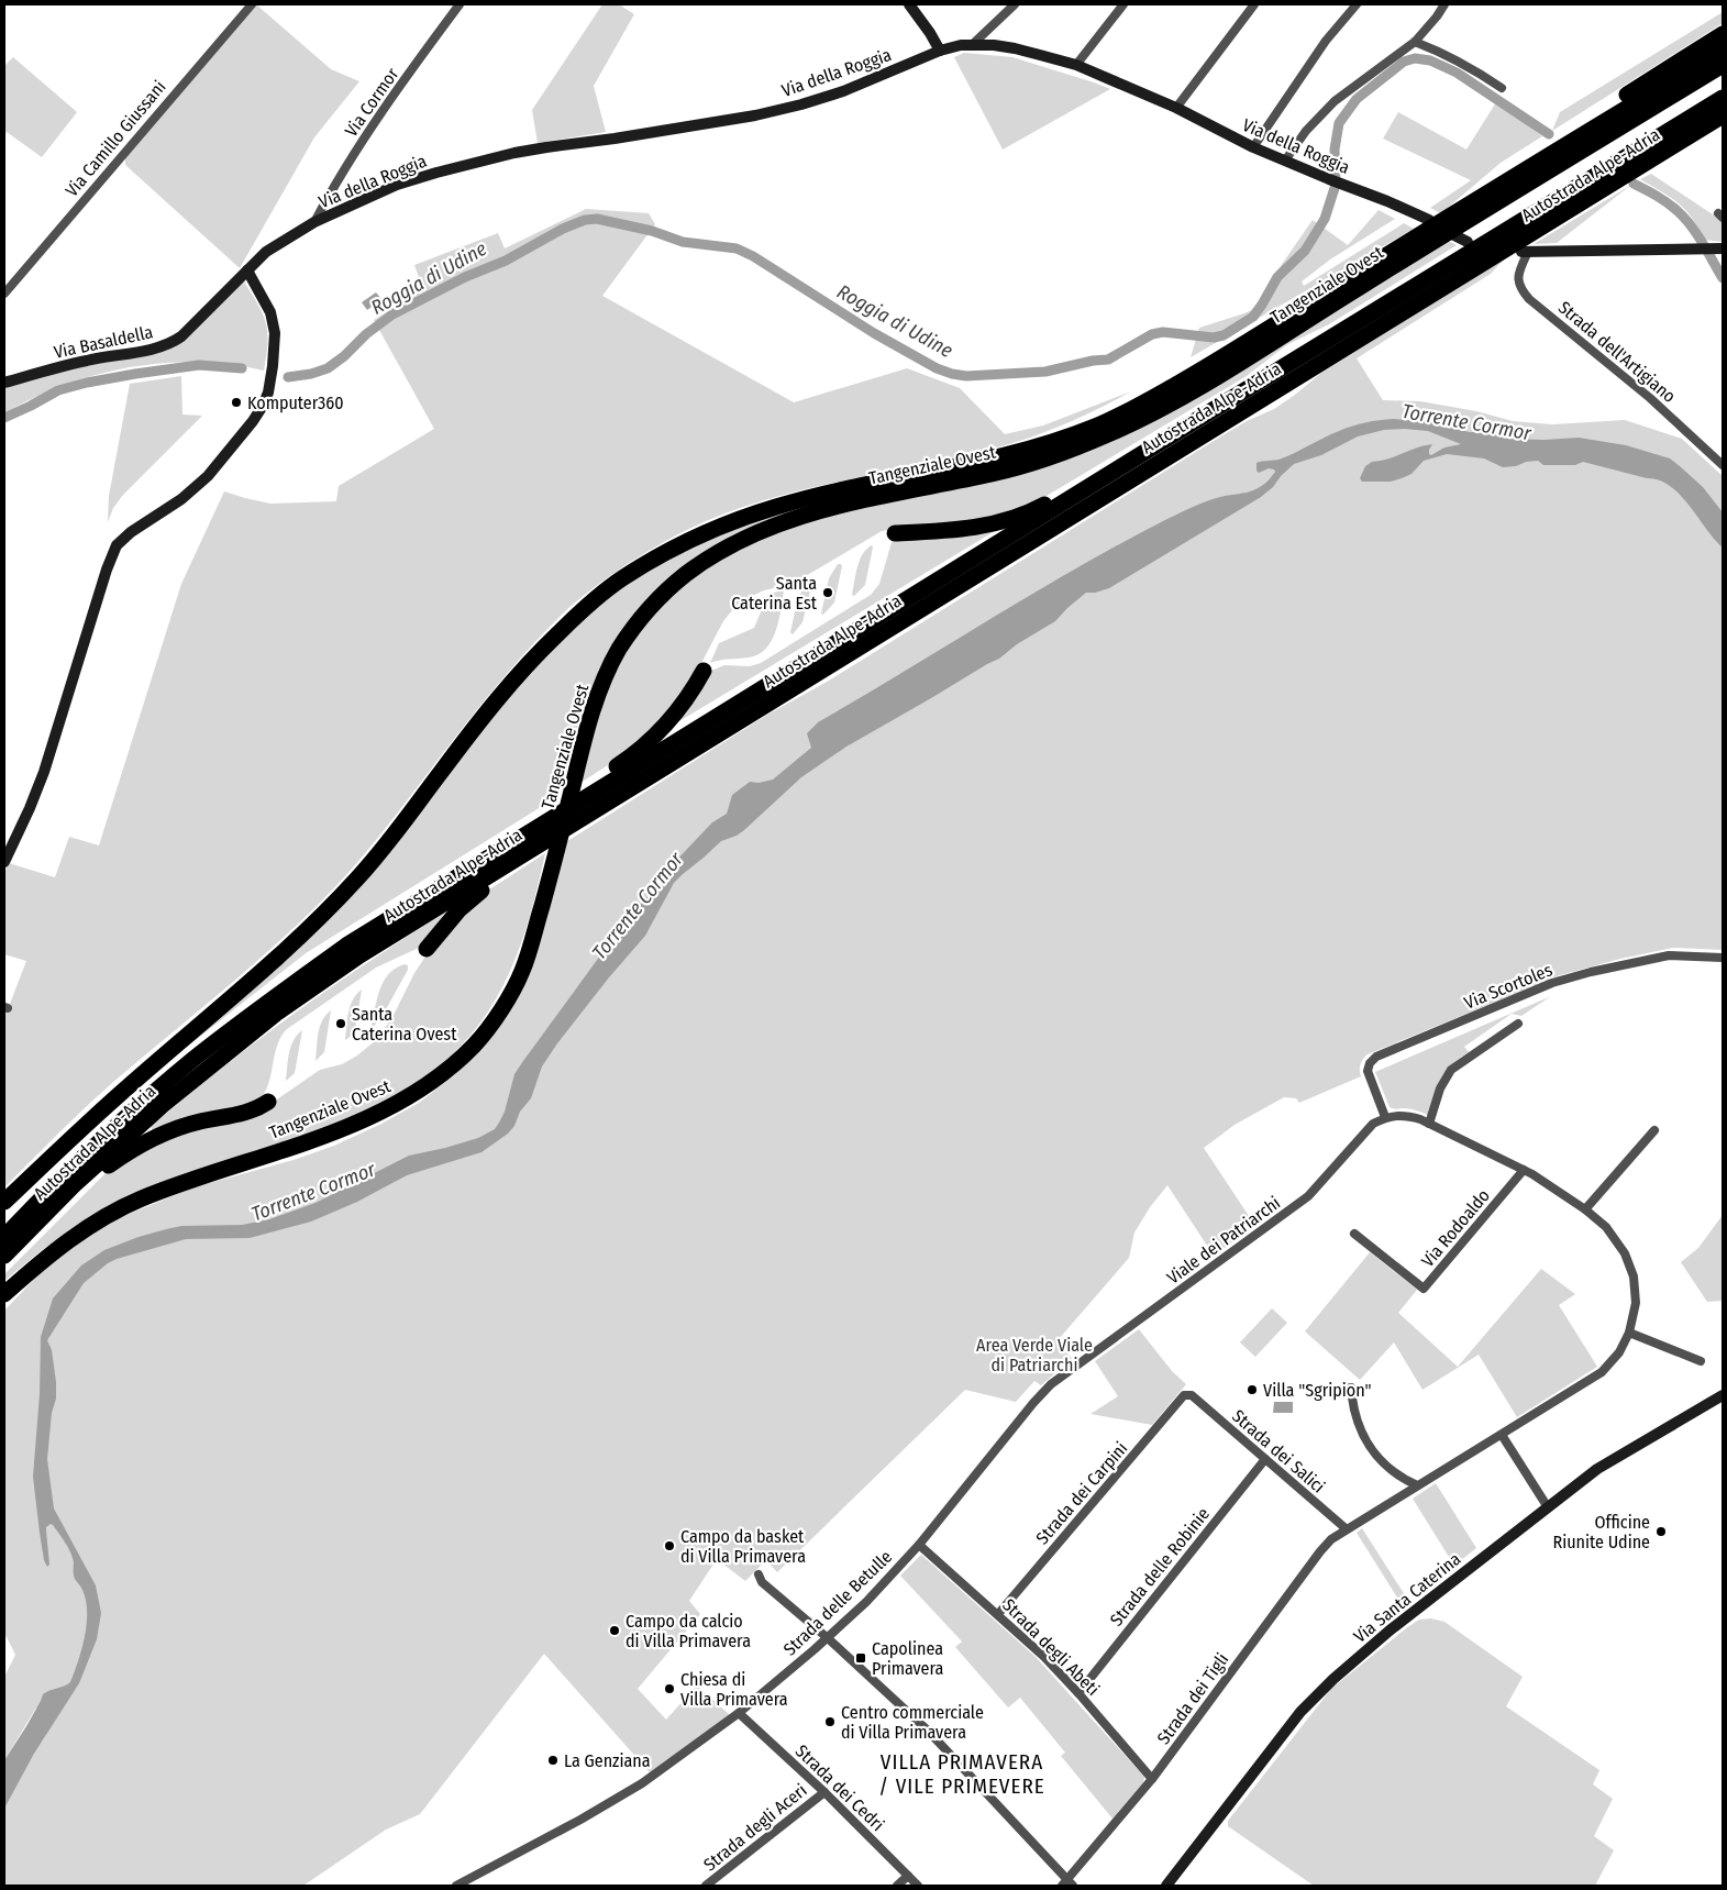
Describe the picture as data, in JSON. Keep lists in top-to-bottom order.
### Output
{
  "streets": {
    "highway": ["Autostrada Alpe-Adria", "Tangenziale Ovest"],
    "street": [
      "Via della Roggia",
      "Via Cormor",
      "Via Camillo Giussani",
      "Via Basaldella",
      "Strada dell'Artigiano",
      "Via Scortoles",
      "Via Rodoaldo",
      "Viale dei Patriarchi",
      "Strada dei Salici",
      "Strada dei Carpini",
      "Strada delle Robinie",
      "Via Santa Caterina",
      "Strada delle Betulle",
      "Strada degli Abeti",
      "Strada dei Tigli",
      "Strada dei Cedri",
      "Strada degli Aceri"
    ]
  },
  "crossings": [
    ["Via della Roggia", "Via Cormor"],
    ["Via della Roggia", "Via Basaldella"],
    ["Via Scortoles", "Viale dei Patriarchi"],
    ["Viale dei Patriarchi", "Strada delle Betulle"],
    ["Strada dei Salici", "Strada dei Carpini"],
    ["Strada dei Salici", "Strada delle Robinie"],
    ["Strada dei Salici", "Strada dei Tigli"],
    ["Strada dei Carpini", "Strada degli Abeti"],
    ["Strada delle Robinie", "Strada degli Abeti"],
    ["Strada delle Betulle", "Strada degli Abeti"],
    ["Strada delle Betulle", "Strada dei Cedri"],
    ["Strada degli Abeti", "Strada dei Tigli"],
    ["Strada dei Cedri", "Strada degli Aceri"]
  ],
  "districts": ["VILLA PRIMAVERA / VILE PRIMEVERE"],
  "water": ["Roggia di Udine", "Torrente Cormor"],
  "parks": ["Area Verde Viale di Patriarchi"],
  "places": {
    "other": [
      "Komputer360",
      "Santa Caterina Est",
      "Santa Caterina Ovest",
      "Villa \"Sgripion\"",
      "Officine Riunite Udine",
      "Campo da basket di Villa Primavera",
      "Campo da calcio di Villa Primavera",
      "Chiesa di Villa Primavera",
      "Centro commerciale di Villa Primavera",
      "La Genziana"
    ],
    "transit": ["Capolinea Primavera"]
  }
}
